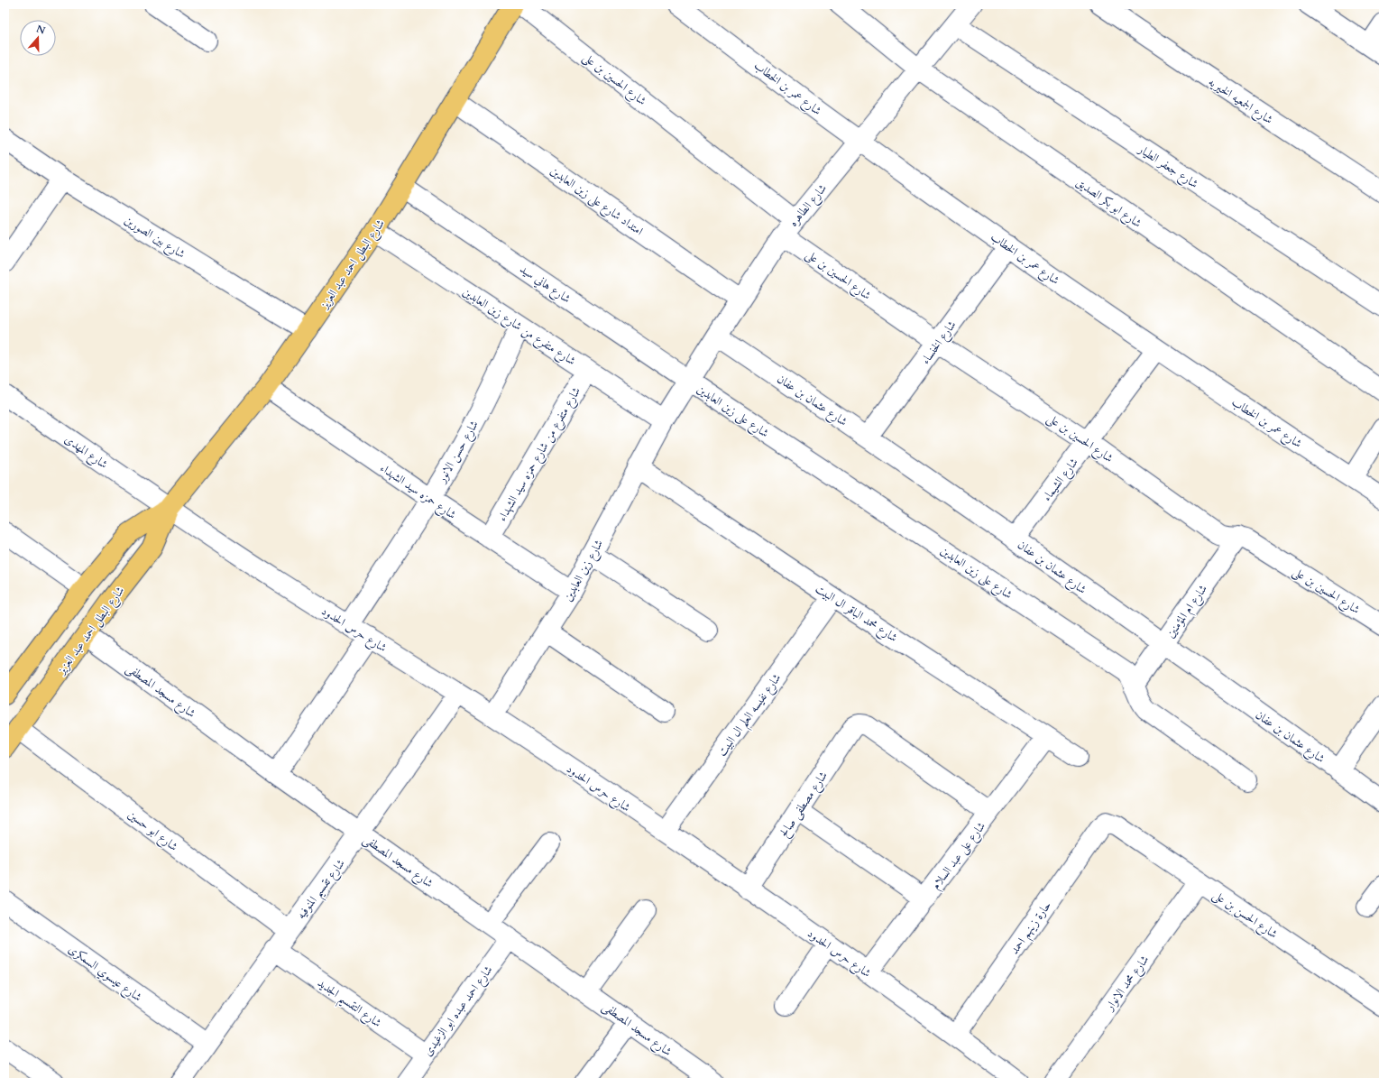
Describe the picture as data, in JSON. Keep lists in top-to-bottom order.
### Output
{
  "streets": {
    "main road": ["شارع البطل احمد عبد العزيز"],
    "street": [
      "شارع الحسين بن على",
      "شارع عمر بن الخطاب",
      "شارع الجمعيه الخيريه",
      "شارع جعفر الطيار",
      "امتداد شارع على زين العابدين",
      "شارع ابو بكر الصديق",
      "شارع الطاهره",
      "شارع بين الصورين",
      "شارع هاني سيد",
      "شارع متفرع من شارع زين العابدين",
      "شارع الخنساء",
      "شارع عثمان بن عفان",
      "شارع على زين العابدين",
      "شارع المهدى",
      "شارع حسن الانور",
      "شارع متفرع من شارع حمزه سيد الشهداء",
      "شارع الشيماء",
      "شارع حمزه سيد الشهداء",
      "شارع زين العابدين",
      "شارع ام المؤمنين",
      "شارع محمد الباقر ال البيت",
      "شارع حرس الحدود",
      "شارع مسجد المصطفى",
      "شارع نفيسه العلم ال البيت",
      "شارع مصطفى صالح",
      "شارع ابو حسين",
      "شارع على عبد السلام",
      "شارع تقسيم المنوفيه",
      "شارع الحسن بن على",
      "حارة زينهم احمد",
      "شارع عيسوي السمكرى",
      "شارع محمد الانوار",
      "شارع التقسيم الجديد",
      "شارع احمد عبده ابو الزغيدى"
    ]
  },
  "crossings": [
    ["شارع الحسين بن على", "شارع الطاهره"],
    ["شارع الحسين بن على", "شارع الخنساء"],
    ["شارع الحسين بن على", "شارع الشيماء"],
    ["شارع الحسين بن على", "شارع ام المؤمنين"],
    ["شارع عمر بن الخطاب", "شارع الطاهره"],
    ["شارع عمر بن الخطاب", "شارع الخنساء"],
    ["شارع عمر بن الخطاب", "شارع الشيماء"],
    ["شارع جعفر الطيار", "شارع الطاهره"],
    ["امتداد شارع على زين العابدين", "شارع الطاهره"],
    ["امتداد شارع على زين العابدين", "شارع البطل احمد عبد العزيز"],
    ["شارع ابو بكر الصديق", "شارع الطاهره"],
    ["شارع الطاهره", "شارع هاني سيد"],
    ["شارع الطاهره", "شارع متفرع من شارع زين العابدين"],
    ["شارع الطاهره", "شارع عثمان بن عفان"],
    ["شارع الطاهره", "شارع على زين العابدين"],
    ["شارع الطاهره", "شارع زين العابدين"],
    ["شارع بين الصورين", "شارع البطل احمد عبد العزيز"],
    ["شارع البطل احمد عبد العزيز", "شارع هاني سيد"],
    ["شارع البطل احمد عبد العزيز", "شارع متفرع من شارع زين العابدين"],
    ["شارع البطل احمد عبد العزيز", "شارع المهدى"],
    ["شارع البطل احمد عبد العزيز", "شارع حمزه سيد الشهداء"],
    ["شارع البطل احمد عبد العزيز", "شارع حرس الحدود"],
    ["شارع البطل احمد عبد العزيز", "شارع مسجد المصطفى"],
    ["شارع البطل احمد عبد العزيز", "شارع ابو حسين"],
    ["شارع هاني سيد", "شارع على زين العابدين"],
    ["شارع متفرع من شارع زين العابدين", "شارع حسن الانور"],
    ["شارع متفرع من شارع زين العابدين", "شارع متفرع من شارع حمزه سيد الشهداء"],
    ["شارع متفرع من شارع زين العابدين", "شارع زين العابدين"],
    ["شارع الخنساء", "شارع عثمان بن عفان"],
    ["شارع عثمان بن عفان", "شارع الشيماء"],
    ["شارع عثمان بن عفان", "شارع ام المؤمنين"],
    ["شارع على زين العابدين", "شارع ام المؤمنين"],
    ["شارع المهدى", "شارع حرس الحدود"],
    ["شارع حسن الانور", "شارع حمزه سيد الشهداء"],
    ["شارع حسن الانور", "شارع حرس الحدود"],
    ["شارع متفرع من شارع حمزه سيد الشهداء", "شارع حمزه سيد الشهداء"],
    ["شارع حمزه سيد الشهداء", "شارع زين العابدين"],
    ["شارع زين العابدين", "شارع محمد الباقر ال البيت"],
    ["شارع زين العابدين", "شارع حرس الحدود"],
    ["شارع محمد الباقر ال البيت", "شارع نفيسه العلم ال البيت"],
    ["شارع محمد الباقر ال البيت", "شارع على عبد السلام"],
    ["شارع حرس الحدود", "شارع نفيسه العلم ال البيت"],
    ["شارع حرس الحدود", "شارع مصطفى صالح"],
    ["شارع حرس الحدود", "شارع على عبد السلام"],
    ["شارع حرس الحدود", "شارع تقسيم المنوفيه"],
    ["شارع حرس الحدود", "حارة زينهم احمد"],
    ["شارع مسجد المصطفى", "شارع تقسيم المنوفيه"],
    ["شارع مسجد المصطفى", "شارع احمد عبده ابو الزغيدى"],
    ["شارع مصطفى صالح", "شارع على عبد السلام"],
    ["شارع ابو حسين", "شارع تقسيم المنوفيه"],
    ["شارع تقسيم المنوفيه", "شارع عيسوي السمكرى"],
    ["شارع تقسيم المنوفيه", "شارع التقسيم الجديد"],
    ["شارع الحسن بن على", "حارة زينهم احمد"],
    ["شارع الحسن بن على", "شارع محمد الانوار"],
    ["شارع التقسيم الجديد", "شارع احمد عبده ابو الزغيدى"]
  ],
  "north": "top"
}
